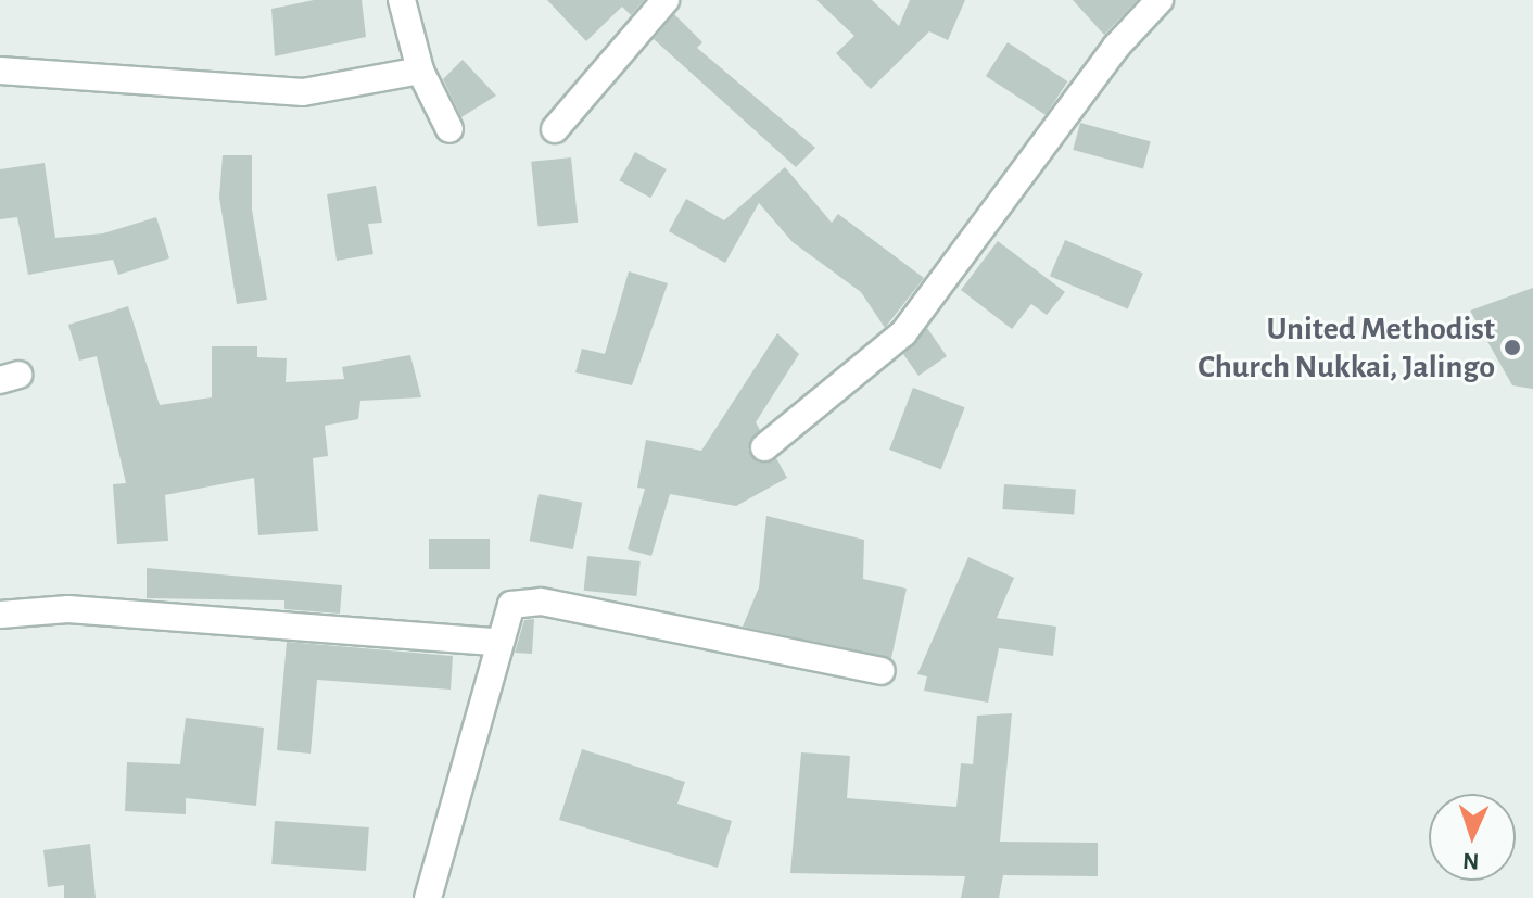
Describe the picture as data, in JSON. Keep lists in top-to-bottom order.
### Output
{
  "places": ["United Methodist Church Nukkai, Jalingo"],
  "north": "bottom"
}
